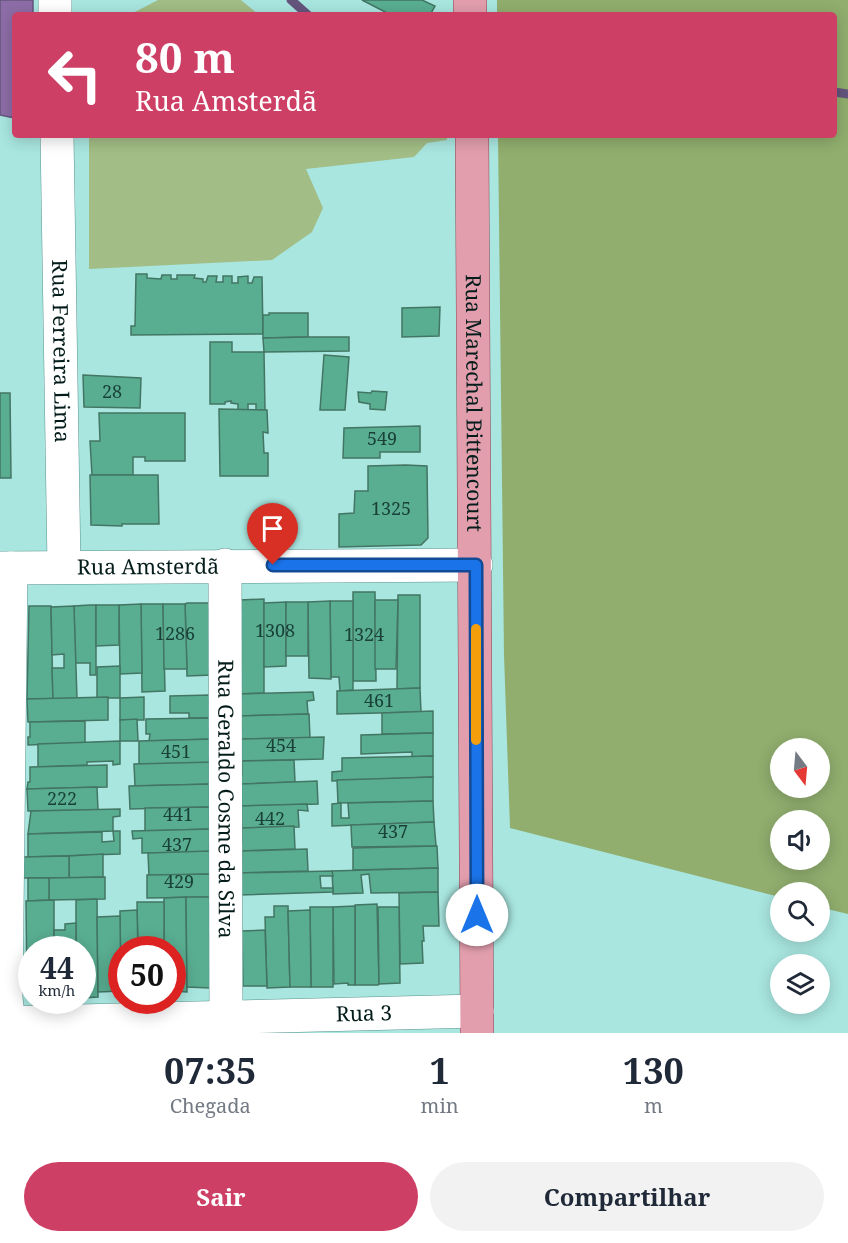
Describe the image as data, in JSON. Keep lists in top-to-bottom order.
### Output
{
  "streets": {
    "main road": ["Rua Marechal Bittencourt"],
    "street": [
      "Rua Ferreira Lima",
      "Rua Amsterdã",
      "Rua Geraldo Cosme da Silva",
      "Rua 3"
    ]
  },
  "crossings": [
    ["Rua Ferreira Lima", "Rua Amsterdã"],
    ["Rua Marechal Bittencourt", "Rua Amsterdã"],
    ["Rua Marechal Bittencourt", "Rua 3"],
    ["Rua Amsterdã", "Rua Geraldo Cosme da Silva"],
    ["Rua Geraldo Cosme da Silva", "Rua 3"]
  ],
  "house_numbers": [
    "28",
    "549",
    "1325",
    "1308",
    "1286",
    "1324",
    "461",
    "454",
    "451",
    "222",
    "441",
    "442",
    "437",
    "437",
    "429"
  ],
  "north": "bottom",
  "page": {
    "turn": ["80 m", "Rua Amsterdã"],
    "speed": "44 km/h",
    "limit": "50",
    "eta": [
      "07:35",
      "Chegada",
      "1",
      "min",
      "130",
      "m"
    ],
    "buttons": ["Sair", "Compartilhar"]
  }
}
